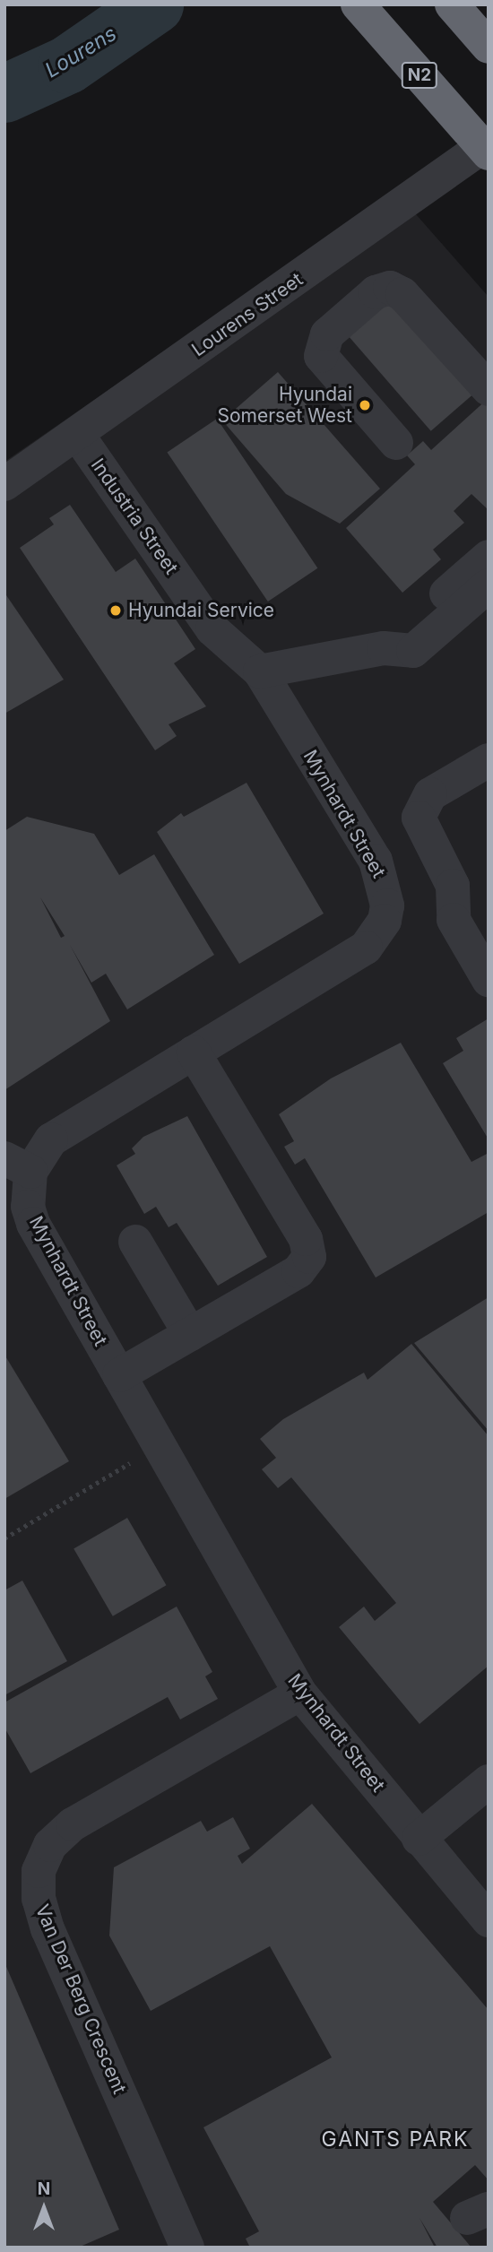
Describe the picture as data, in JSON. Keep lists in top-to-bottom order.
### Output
{
  "streets": {
    "highway": ["N2"],
    "street": [
      "Lourens Street",
      "Industria Street",
      "Mynhardt Street",
      "Van Der Berg Crescent"
    ]
  },
  "crossings": [
    ["N2", "Lourens Street"],
    ["Lourens Street", "Industria Street"],
    ["Industria Street", "Mynhardt Street"],
    ["Mynhardt Street", "Van Der Berg Crescent"]
  ],
  "districts": ["GANTS PARK"],
  "water": ["Lourens"],
  "places": ["Hyundai Somerset West", "Hyundai Service"],
  "north": "top"
}
